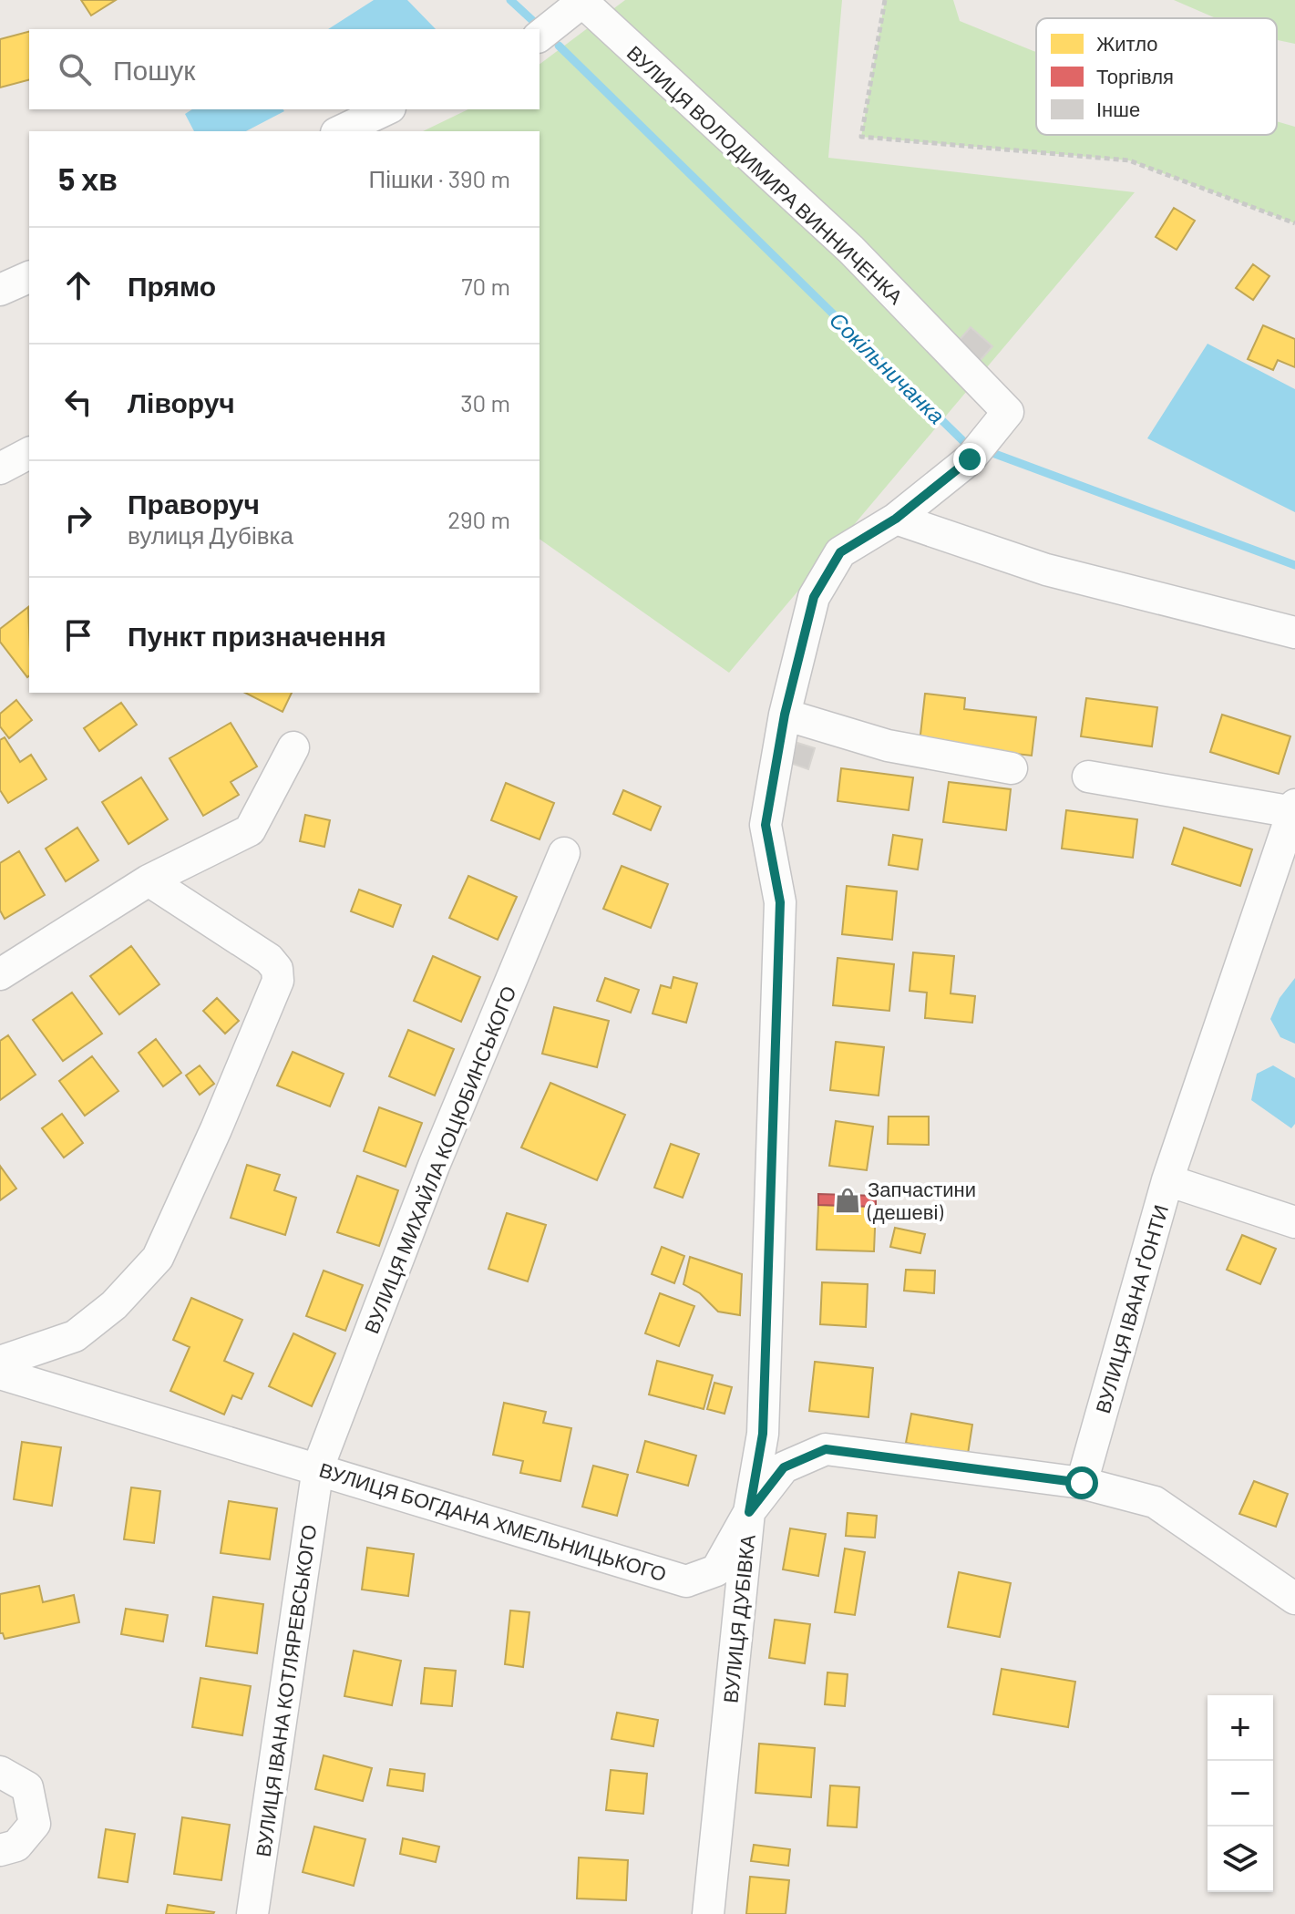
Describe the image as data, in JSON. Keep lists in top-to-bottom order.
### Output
{
  "streets": {
    "street": [
      "ВУЛИЦЯ ВОЛОДИМИРА ВИННИЧЕНКА",
      "ВУЛИЦЯ МИХАЙЛА КОЦЮБИНСЬКОГО",
      "ВУЛИЦЯ ІВАНА ҐОНТИ",
      "ВУЛИЦЯ БОГДАНА ХМЕЛЬНИЦЬКОГО",
      "ВУЛИЦЯ ДУБІВКА",
      "ВУЛИЦЯ ІВАНА КОТЛЯРЕВСЬКОГО"
    ]
  },
  "crossings": [
    ["ВУЛИЦЯ ВОЛОДИМИРА ВИННИЧЕНКА", "ВУЛИЦЯ ДУБІВКА"],
    ["ВУЛИЦЯ МИХАЙЛА КОЦЮБИНСЬКОГО", "ВУЛИЦЯ БОГДАНА ХМЕЛЬНИЦЬКОГО"],
    ["ВУЛИЦЯ МИХАЙЛА КОЦЮБИНСЬКОГО", "ВУЛИЦЯ ІВАНА КОТЛЯРЕВСЬКОГО"],
    ["ВУЛИЦЯ ІВАНА ҐОНТИ", "ВУЛИЦЯ БОГДАНА ХМЕЛЬНИЦЬКОГО"],
    ["ВУЛИЦЯ БОГДАНА ХМЕЛЬНИЦЬКОГО", "ВУЛИЦЯ ДУБІВКА"],
    ["ВУЛИЦЯ БОГДАНА ХМЕЛЬНИЦЬКОГО", "ВУЛИЦЯ ІВАНА КОТЛЯРЕВСЬКОГО"]
  ],
  "water": ["Сокільничанка"],
  "places": {
    "shop": ["Запчастини (дешеві)"]
  },
  "legend": ["Житло", "Торгівля", "Інше"],
  "page": {
    "search": "Пошук",
    "heading": ["5 хв", "Пішки · 390 m"],
    "list": [
      ["Прямо", "70 m"],
      ["Ліворуч", "30 m"],
      ["Праворуч", "вулиця Дубівка", "290 m"],
      "Пункт призначення"
    ],
    "map_buttons": ["+", "−"]
  }
}
